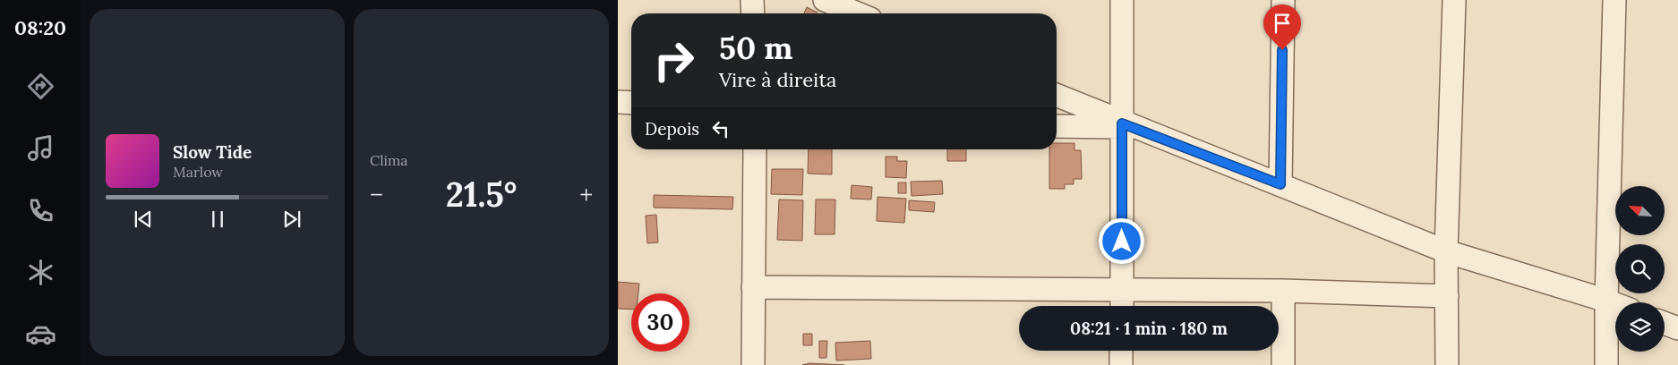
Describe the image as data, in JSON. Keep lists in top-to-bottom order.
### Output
{
  "north": "top left",
  "page": {
    "tabs": "08:20",
    "tile": "Clima",
    "turn": ["50 m", "Vire à direita"],
    "then": "Depois",
    "song": ["Slow Tide", "Marlow"],
    "heat": ["−", "21.5°", "+"],
    "limit": "30",
    "trip": "08:21 · 1 min · 180 m"
  }
}
